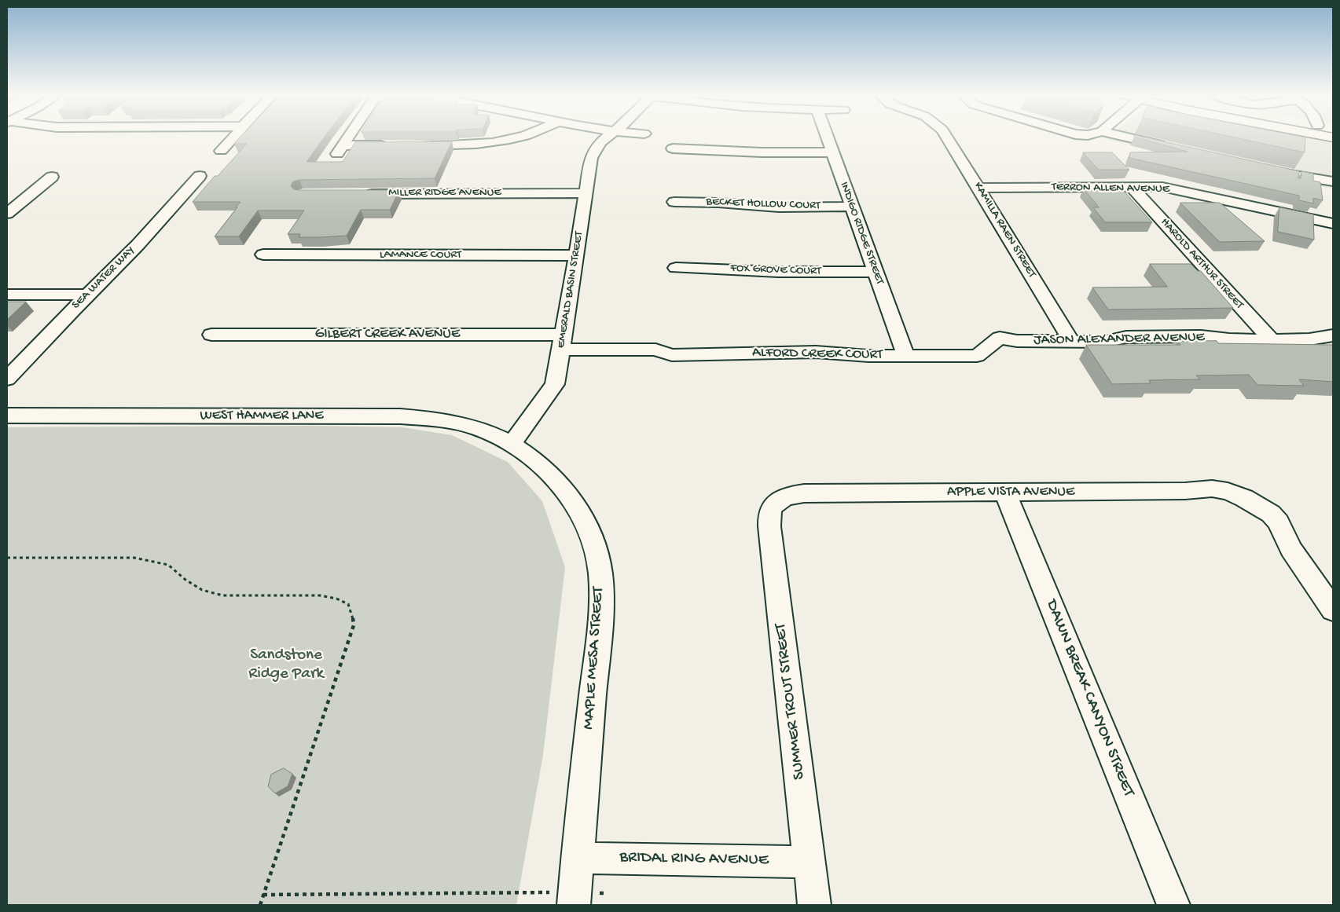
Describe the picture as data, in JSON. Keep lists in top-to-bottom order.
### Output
{
  "streets": {
    "street": [
      "TERRON ALLEN AVENUE",
      "MILLER RIDGE AVENUE",
      "BECKET HOLLOW COURT",
      "KAMILLA RAEN STREET",
      "INDIGO RIDGE STREET",
      "LAMANCE COURT",
      "HAROLD ARTHUR STREET",
      "FOX GROVE COURT",
      "SEA WATER WAY",
      "EMERALD BASIN STREET",
      "GILBERT CREEK AVENUE",
      "JASON ALEXANDER AVENUE",
      "ALFORD CREEK COURT",
      "WEST HAMMER LANE",
      "APPLE VISTA AVENUE",
      "MAPLE MESA STREET",
      "DAWN BREAK CANYON STREET",
      "SUMMER TROUT STREET",
      "BRIDAL RING AVENUE"
    ]
  },
  "crossings": [
    ["TERRON ALLEN AVENUE", "KAMILLA RAEN STREET"],
    ["TERRON ALLEN AVENUE", "HAROLD ARTHUR STREET"],
    ["MILLER RIDGE AVENUE", "EMERALD BASIN STREET"],
    ["BECKET HOLLOW COURT", "INDIGO RIDGE STREET"],
    ["KAMILLA RAEN STREET", "JASON ALEXANDER AVENUE"],
    ["INDIGO RIDGE STREET", "FOX GROVE COURT"],
    ["INDIGO RIDGE STREET", "ALFORD CREEK COURT"],
    ["LAMANCE COURT", "EMERALD BASIN STREET"],
    ["HAROLD ARTHUR STREET", "JASON ALEXANDER AVENUE"],
    ["EMERALD BASIN STREET", "GILBERT CREEK AVENUE"],
    ["EMERALD BASIN STREET", "WEST HAMMER LANE"],
    ["EMERALD BASIN STREET", "MAPLE MESA STREET"],
    ["GILBERT CREEK AVENUE", "ALFORD CREEK COURT"],
    ["JASON ALEXANDER AVENUE", "ALFORD CREEK COURT"],
    ["WEST HAMMER LANE", "MAPLE MESA STREET"],
    ["APPLE VISTA AVENUE", "DAWN BREAK CANYON STREET"],
    ["APPLE VISTA AVENUE", "SUMMER TROUT STREET"],
    ["MAPLE MESA STREET", "BRIDAL RING AVENUE"],
    ["SUMMER TROUT STREET", "BRIDAL RING AVENUE"]
  ],
  "parks": ["Sandstone Ridge Park"]
}
